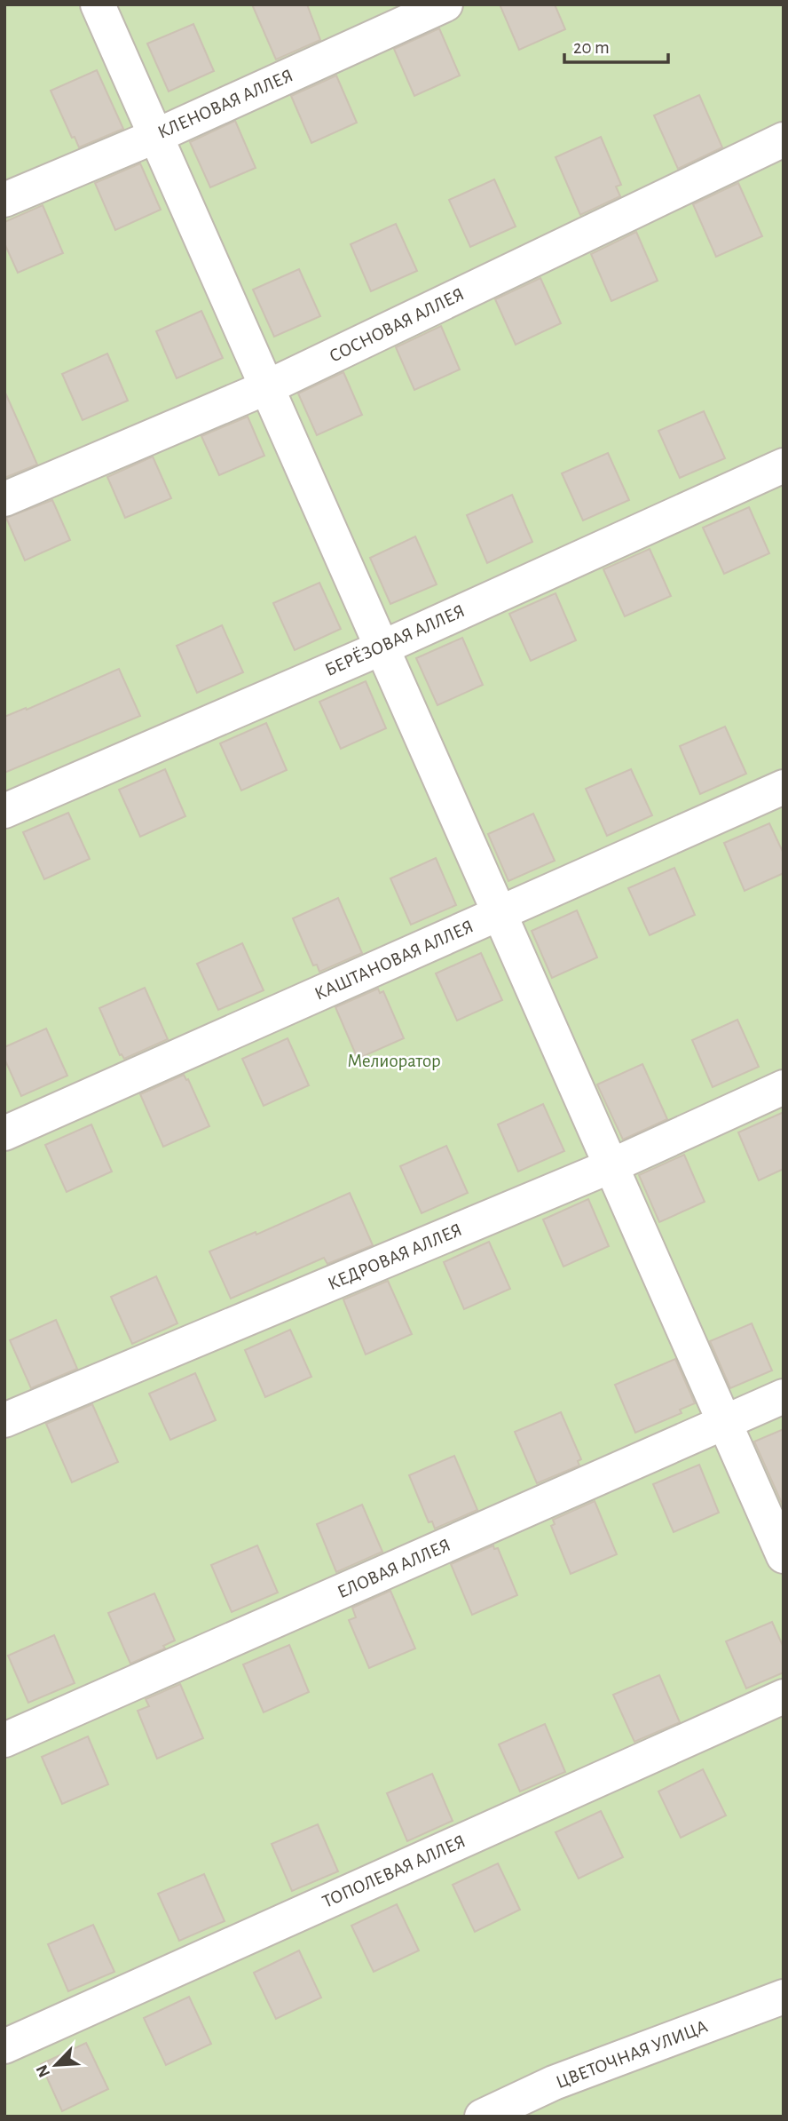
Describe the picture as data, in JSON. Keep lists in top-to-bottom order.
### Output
{
  "streets": {
    "street": [
      "КЛЕНОВАЯ АЛЛЕЯ",
      "СОСНОВАЯ АЛЛЕЯ",
      "БЕРЁЗОВАЯ АЛЛЕЯ",
      "КАШТАНОВАЯ АЛЛЕЯ",
      "КЕДРОВАЯ АЛЛЕЯ",
      "ЕЛОВАЯ АЛЛЕЯ",
      "ТОПОЛЕВАЯ АЛЛЕЯ",
      "ЦВЕТОЧНАЯ УЛИЦА"
    ]
  },
  "parks": ["Мелиоратор"],
  "scale_bar": "20 m",
  "north": "bottom left"
}
